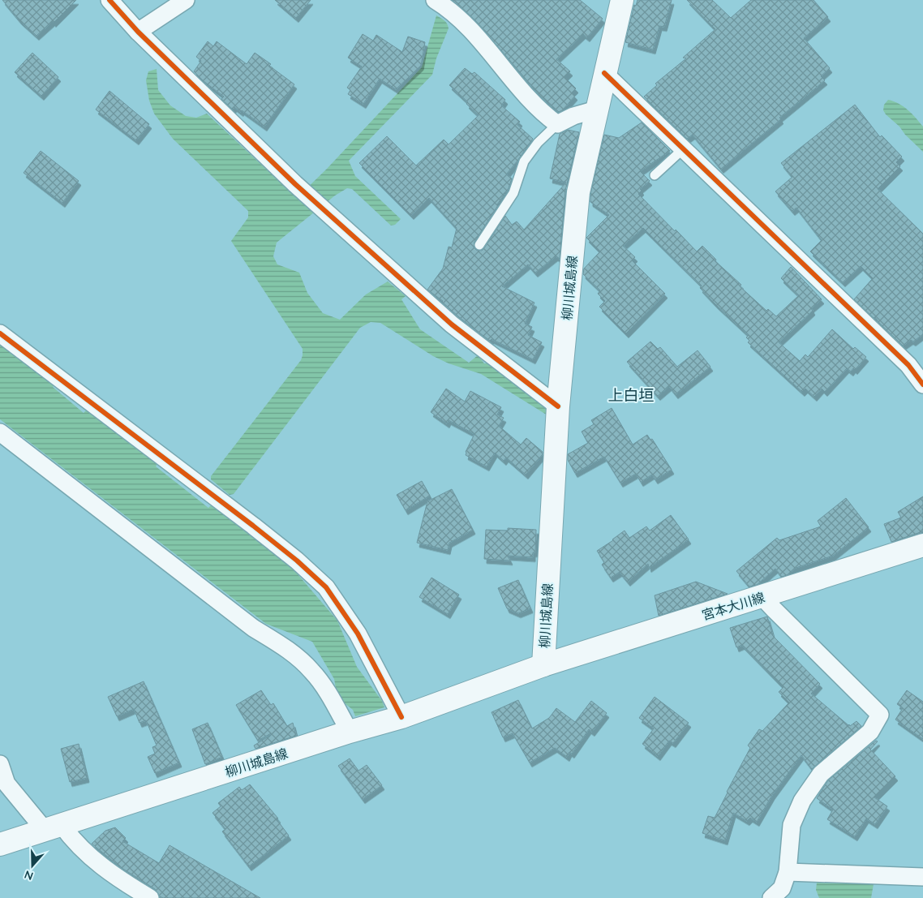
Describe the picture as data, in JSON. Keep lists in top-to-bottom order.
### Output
{
  "streets": {
    "main road": ["柳川城島線", "宮本大川線"]
  },
  "crossings": [
    ["柳川城島線", "宮本大川線"]
  ],
  "districts": ["上白垣"],
  "north": "bottom"
}
